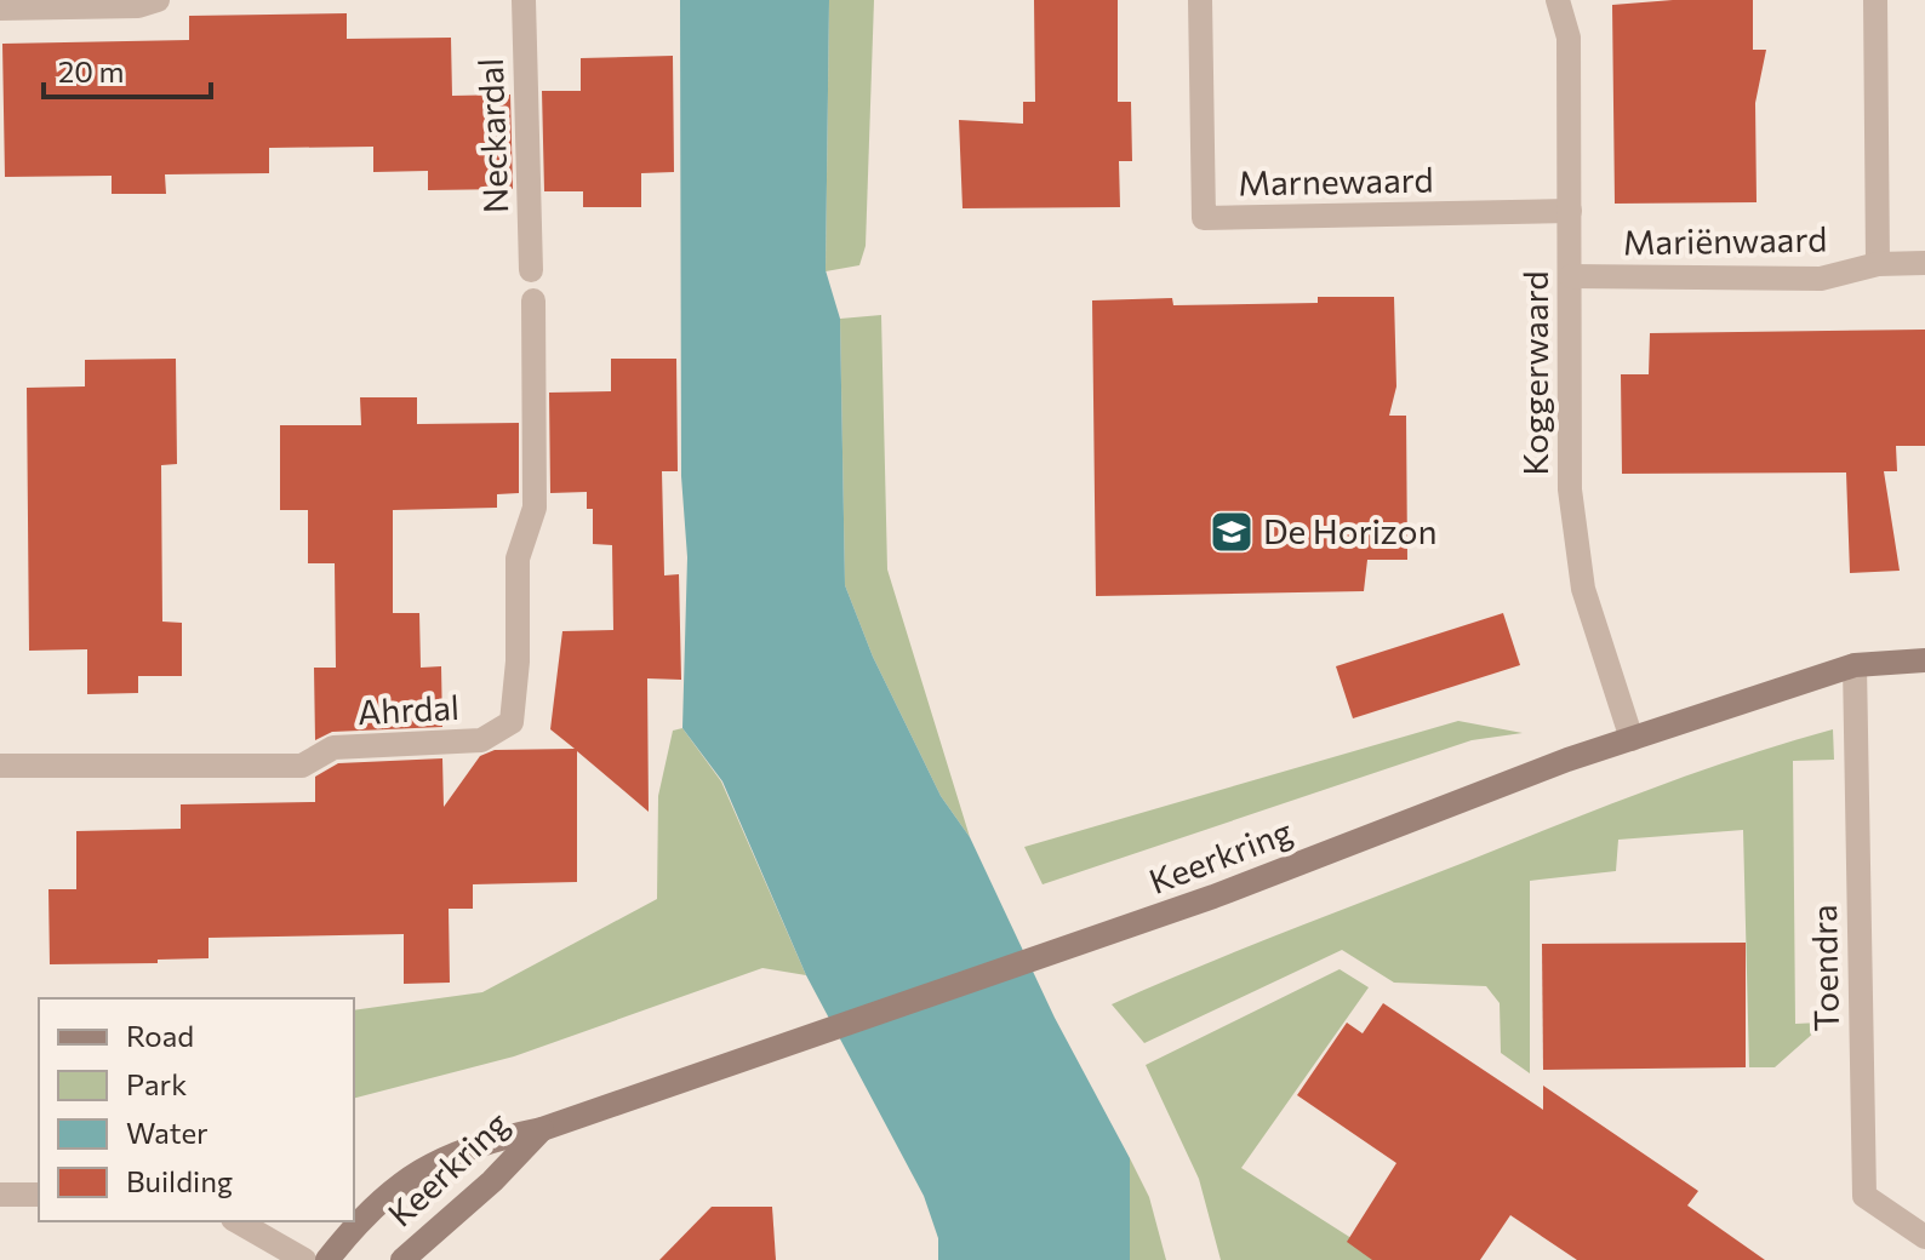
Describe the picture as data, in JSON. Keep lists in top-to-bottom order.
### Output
{
  "streets": {
    "street": [
      "Neckardal",
      "Marnewaard",
      "Mariënwaard",
      "Koggerwaard",
      "Ahrdal",
      "Keerkring",
      "Toendra"
    ]
  },
  "crossings": [
    ["Marnewaard", "Koggerwaard"],
    ["Mariënwaard", "Koggerwaard"],
    ["Koggerwaard", "Keerkring"],
    ["Keerkring", "Toendra"]
  ],
  "places": {
    "school or university": ["De Horizon"]
  },
  "legend": [
    "Road",
    "Park",
    "Water",
    "Building"
  ],
  "scale_bar": "20 m"
}
